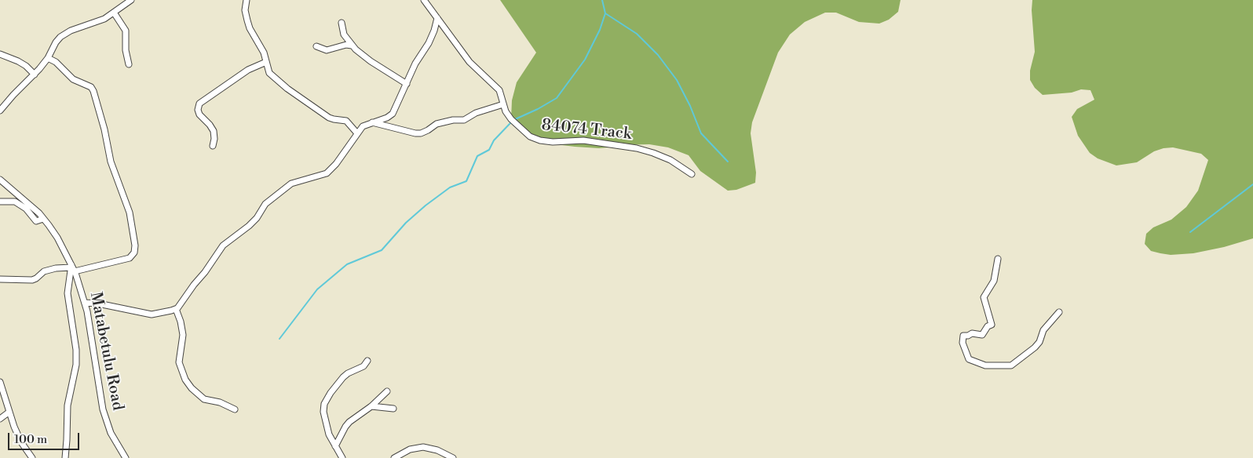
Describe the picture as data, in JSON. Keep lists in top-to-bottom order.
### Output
{
  "streets": {
    "street": ["84074 Track", "Matabetulu Road"]
  },
  "scale_bar": "100 m"
}
